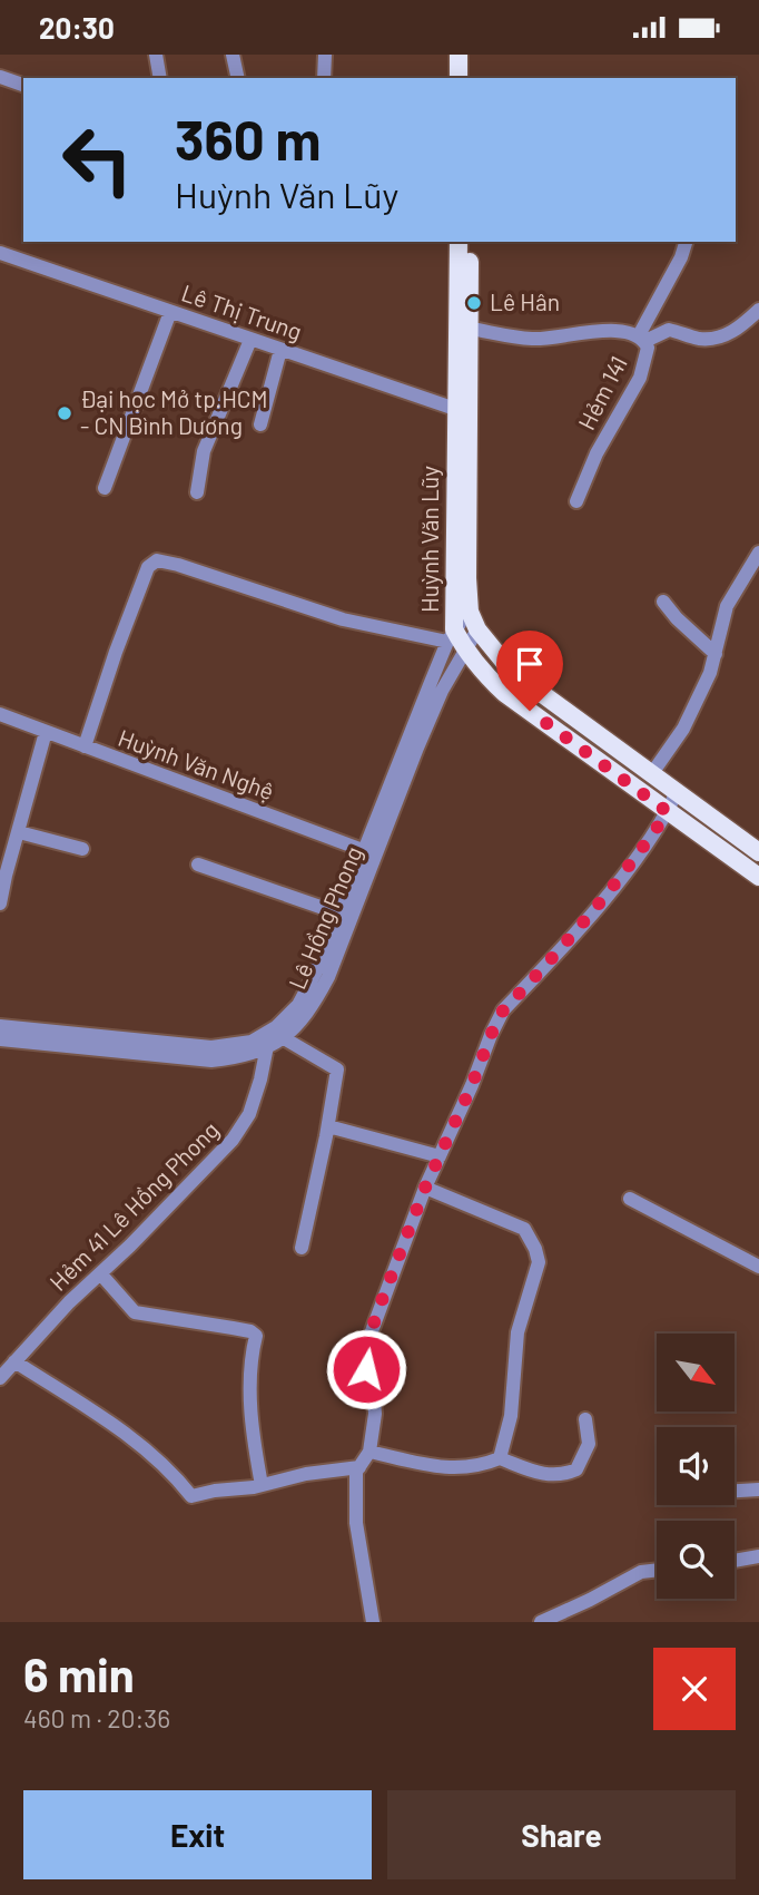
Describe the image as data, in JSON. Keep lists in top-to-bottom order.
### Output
{
  "streets": {
    "main road": ["Huỳnh Văn Lũy"],
    "street": [
      "Lê Thị Trung",
      "Hẻm 141",
      "Huỳnh Văn Nghệ",
      "Lê Hồng Phong",
      "Hẻm 41 Lê Hồng Phong"
    ]
  },
  "crossings": [
    ["Lê Thị Trung", "Huỳnh Văn Lũy"],
    ["Hẻm 141", "Huỳnh Văn Lũy"],
    ["Huỳnh Văn Lũy", "Lê Hồng Phong"],
    ["Huỳnh Văn Nghệ", "Lê Hồng Phong"],
    ["Lê Hồng Phong", "Hẻm 41 Lê Hồng Phong"]
  ],
  "places": ["Lê Hân", "Đại học Mở tp.HCM - CN Bình Dương"],
  "north": "bottom right",
  "page": {
    "status": "20:30",
    "turn": ["360 m", "Huỳnh Văn Lũy"],
    "heading": ["6 min", "460 m · 20:36"],
    "buttons": ["Exit", "Share"]
  }
}
